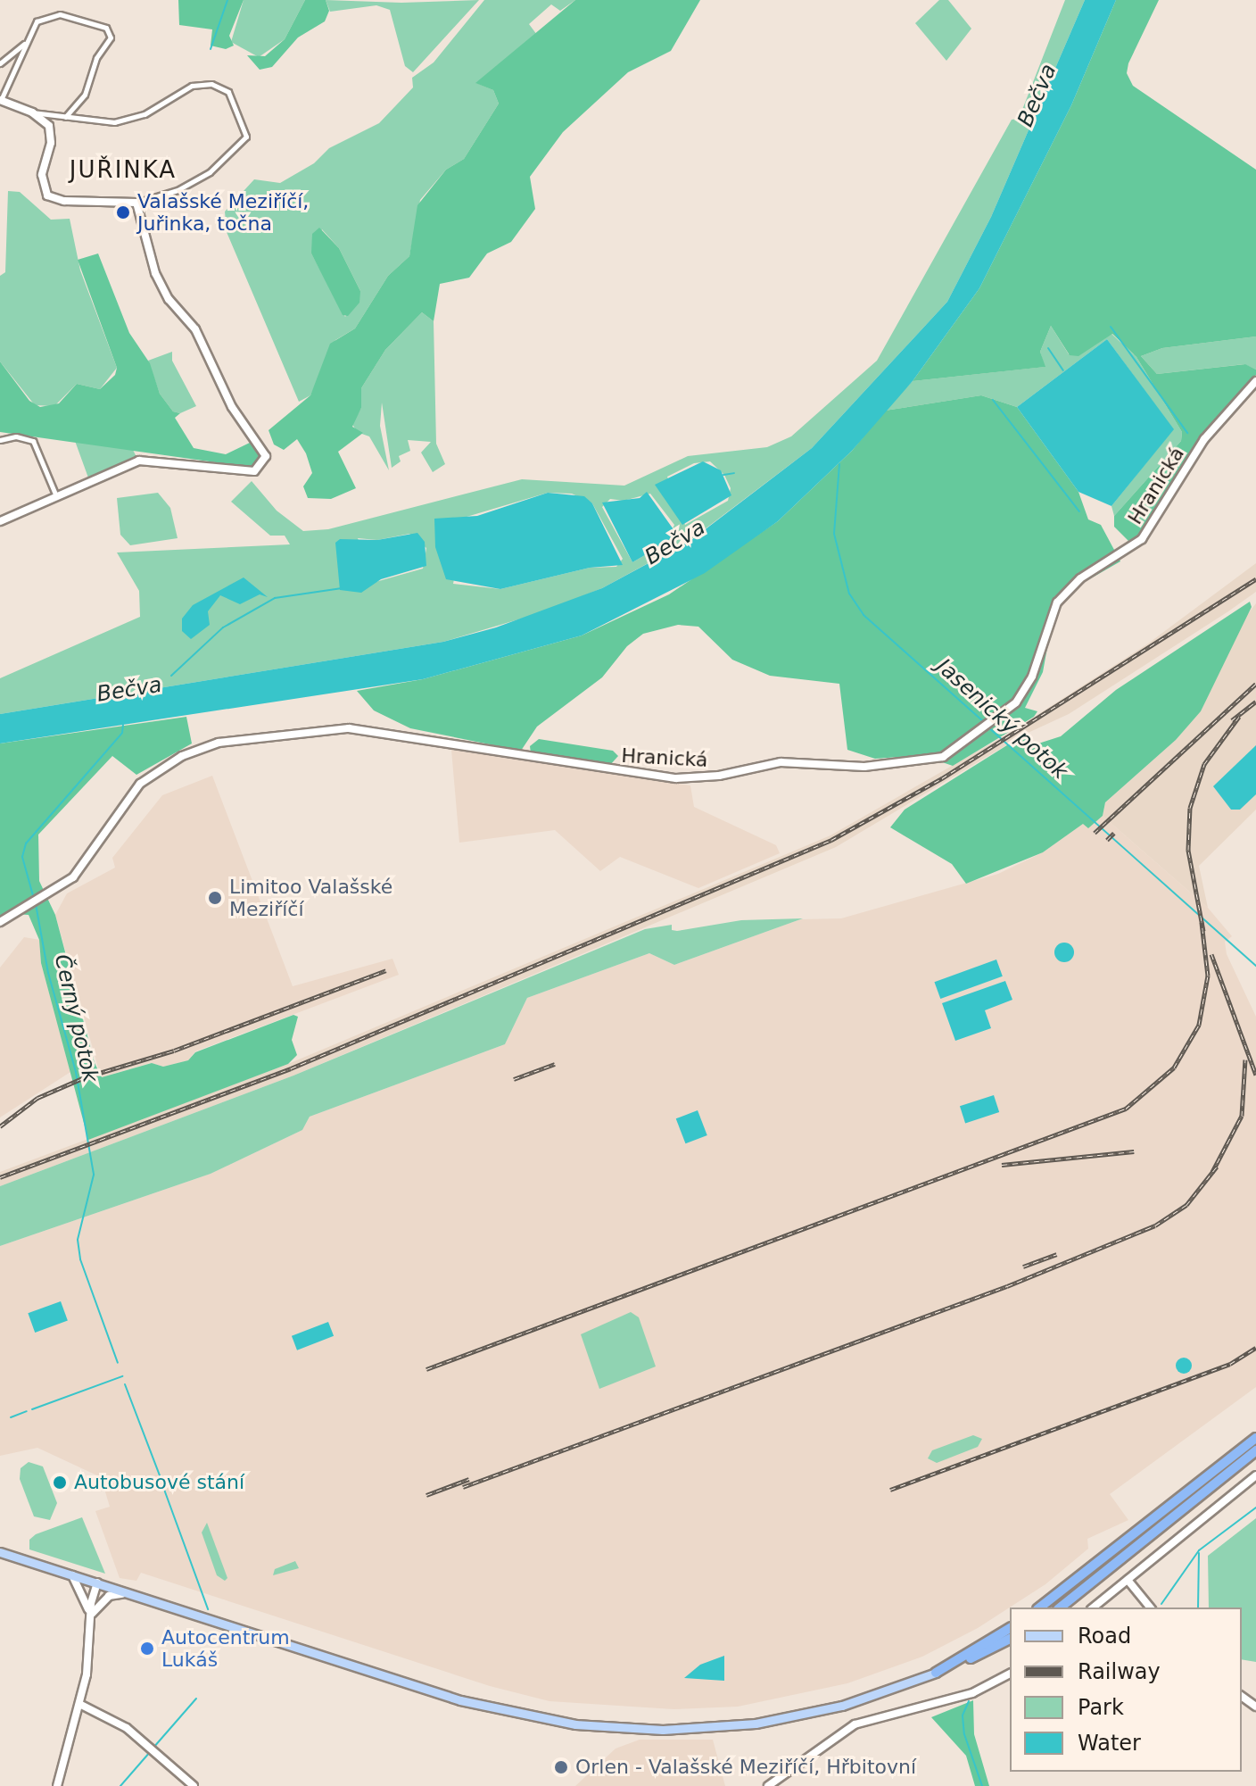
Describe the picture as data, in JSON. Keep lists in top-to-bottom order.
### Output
{
  "streets": {
    "street": ["Hranická"]
  },
  "districts": ["JUŘINKA"],
  "water": ["Bečva", "Jasenický potok", "Černý potok"],
  "places": [
    "Valašské Meziříčí, Juřinka, točna",
    "Limitoo Valašské Meziříčí",
    "Autobusové stání",
    "Autocentrum Lukáš",
    "Orlen - Valašské Meziříčí, Hřbitovní"
  ],
  "legend": [
    "Road",
    "Railway",
    "Park",
    "Water"
  ]
}
